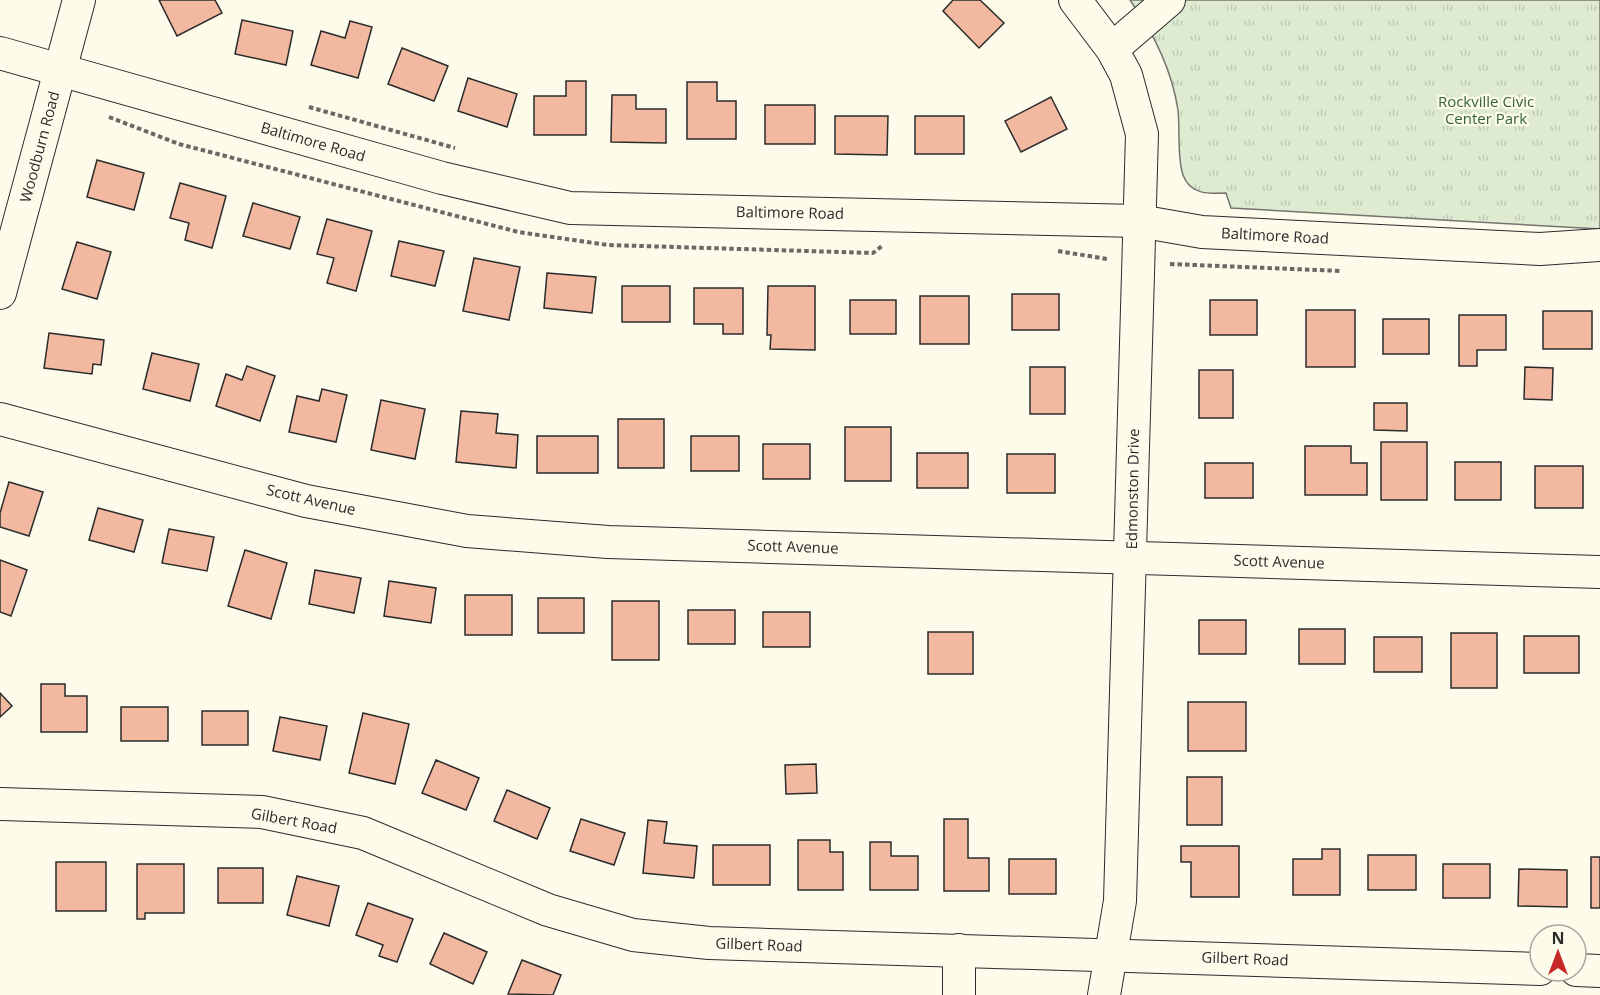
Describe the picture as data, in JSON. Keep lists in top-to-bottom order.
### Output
{
  "streets": {
    "street": [
      "Baltimore Road",
      "Woodburn Road",
      "Edmonston Drive",
      "Scott Avenue",
      "Gilbert Road"
    ]
  },
  "crossings": [
    ["Baltimore Road", "Woodburn Road"],
    ["Baltimore Road", "Edmonston Drive"],
    ["Edmonston Drive", "Scott Avenue"],
    ["Edmonston Drive", "Gilbert Road"]
  ],
  "parks": ["Rockville Civic Center Park"],
  "north": "top"
}
